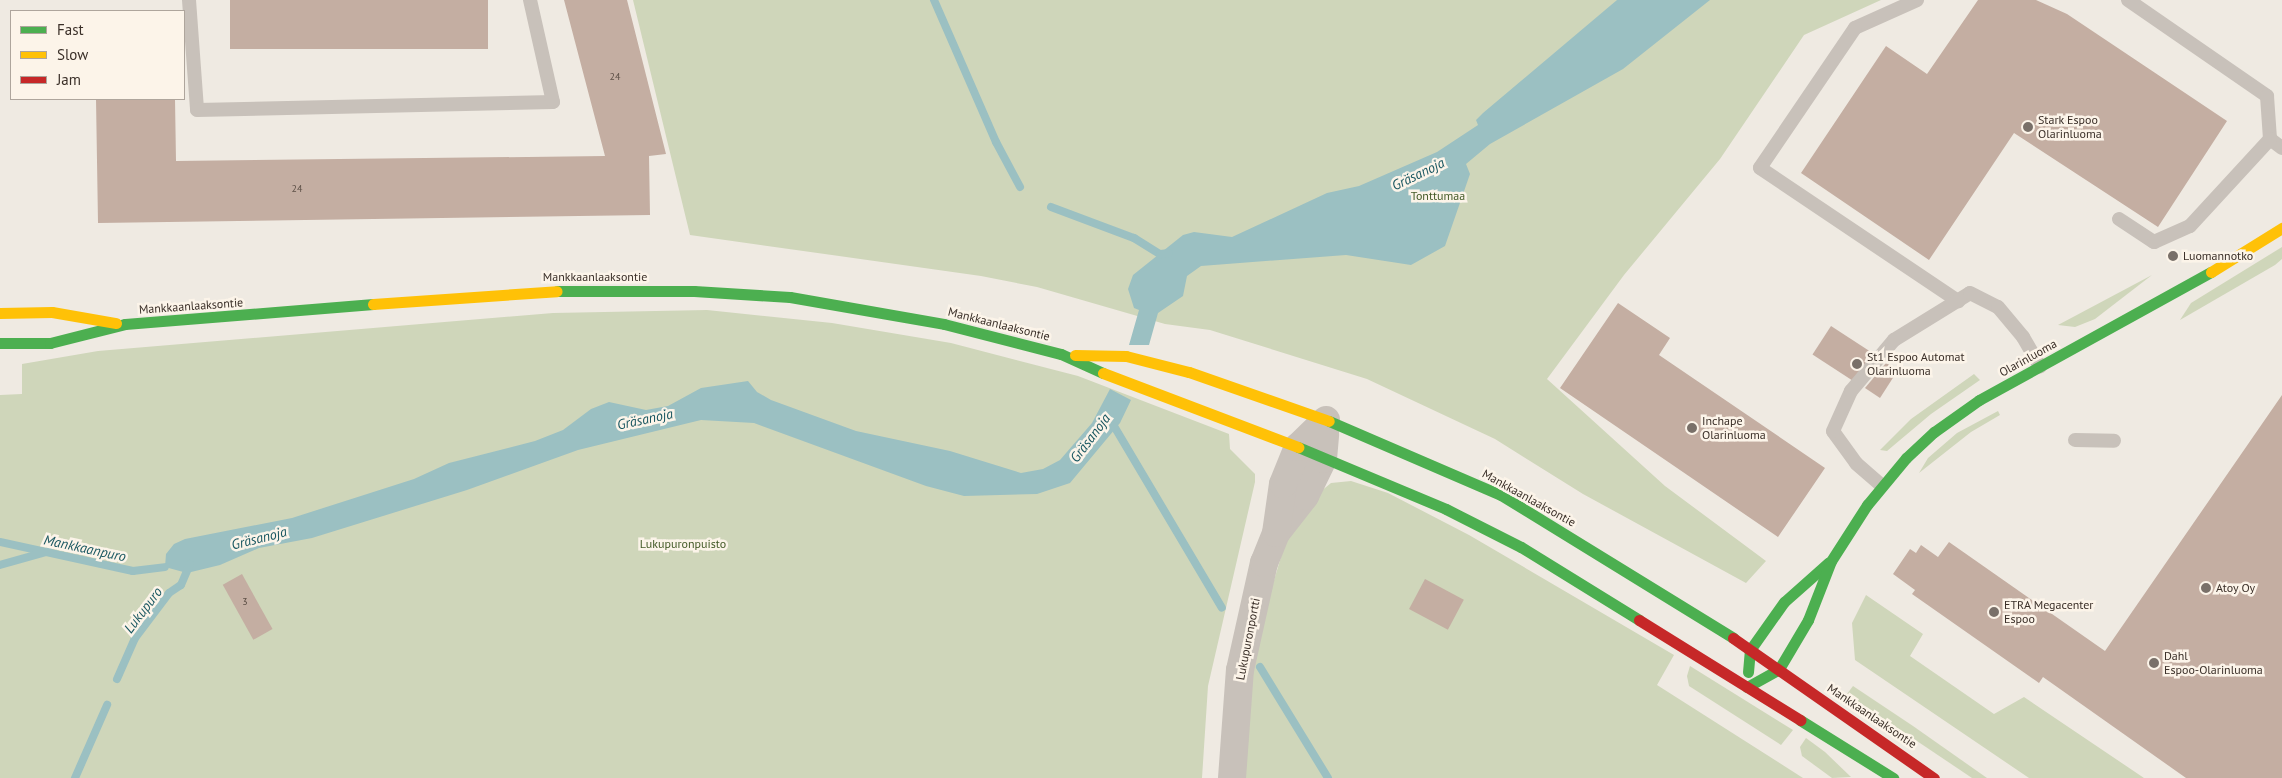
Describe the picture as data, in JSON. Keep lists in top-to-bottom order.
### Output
{
  "streets": {
    "main road": ["Mankkaanlaaksontie", "Olarinluoma"],
    "street": ["Lukupuronportti"]
  },
  "crossings": [
    ["Mankkaanlaaksontie", "Olarinluoma"],
    ["Mankkaanlaaksontie", "Lukupuronportti"]
  ],
  "water": ["Gräsanoja", "Mankkaanpuro", "Lukupuro"],
  "parks": ["Tonttumaa", "Lukupuronpuisto"],
  "places": [
    "Stark Espoo Olarinluoma",
    "Luomannotko",
    "St1 Espoo Automat Olarinluoma",
    "Inchape Olarinluoma",
    "Atoy Oy",
    "ETRA Megacenter Espoo",
    "Dahl Espoo-Olarinluoma"
  ],
  "house_numbers": ["24", "24", "3"],
  "legend": ["Fast", "Slow", "Jam"]
}
